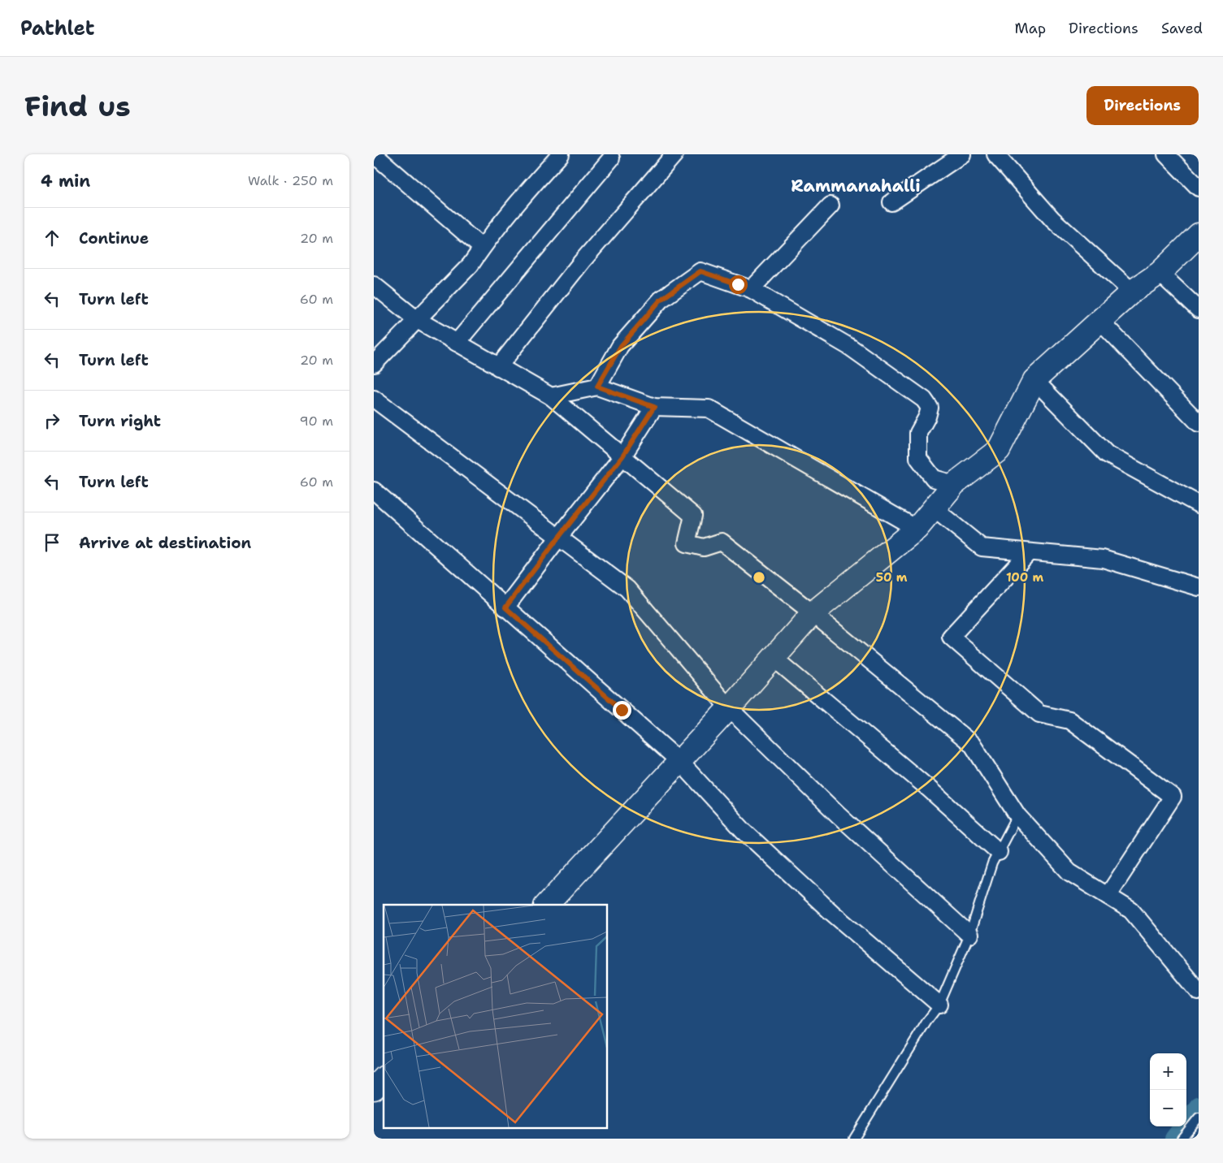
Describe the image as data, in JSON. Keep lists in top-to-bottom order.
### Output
{
  "districts": ["Rammanahalli"],
  "page": {
    "header": "Pathlet",
    "nav": ["Map", "Directions", "Saved"],
    "buttons": "Directions",
    "title": "Find us",
    "heading": ["4 min", "Walk · 250 m"],
    "list": [
      ["Continue", "20 m"],
      ["Turn left", "60 m"],
      ["Turn left", "20 m"],
      ["Turn right", "90 m"],
      ["Turn left", "60 m"],
      "Arrive at destination"
    ],
    "map_buttons": ["+", "−"]
  },
  "rings": ["50 m", "100 m"]
}
